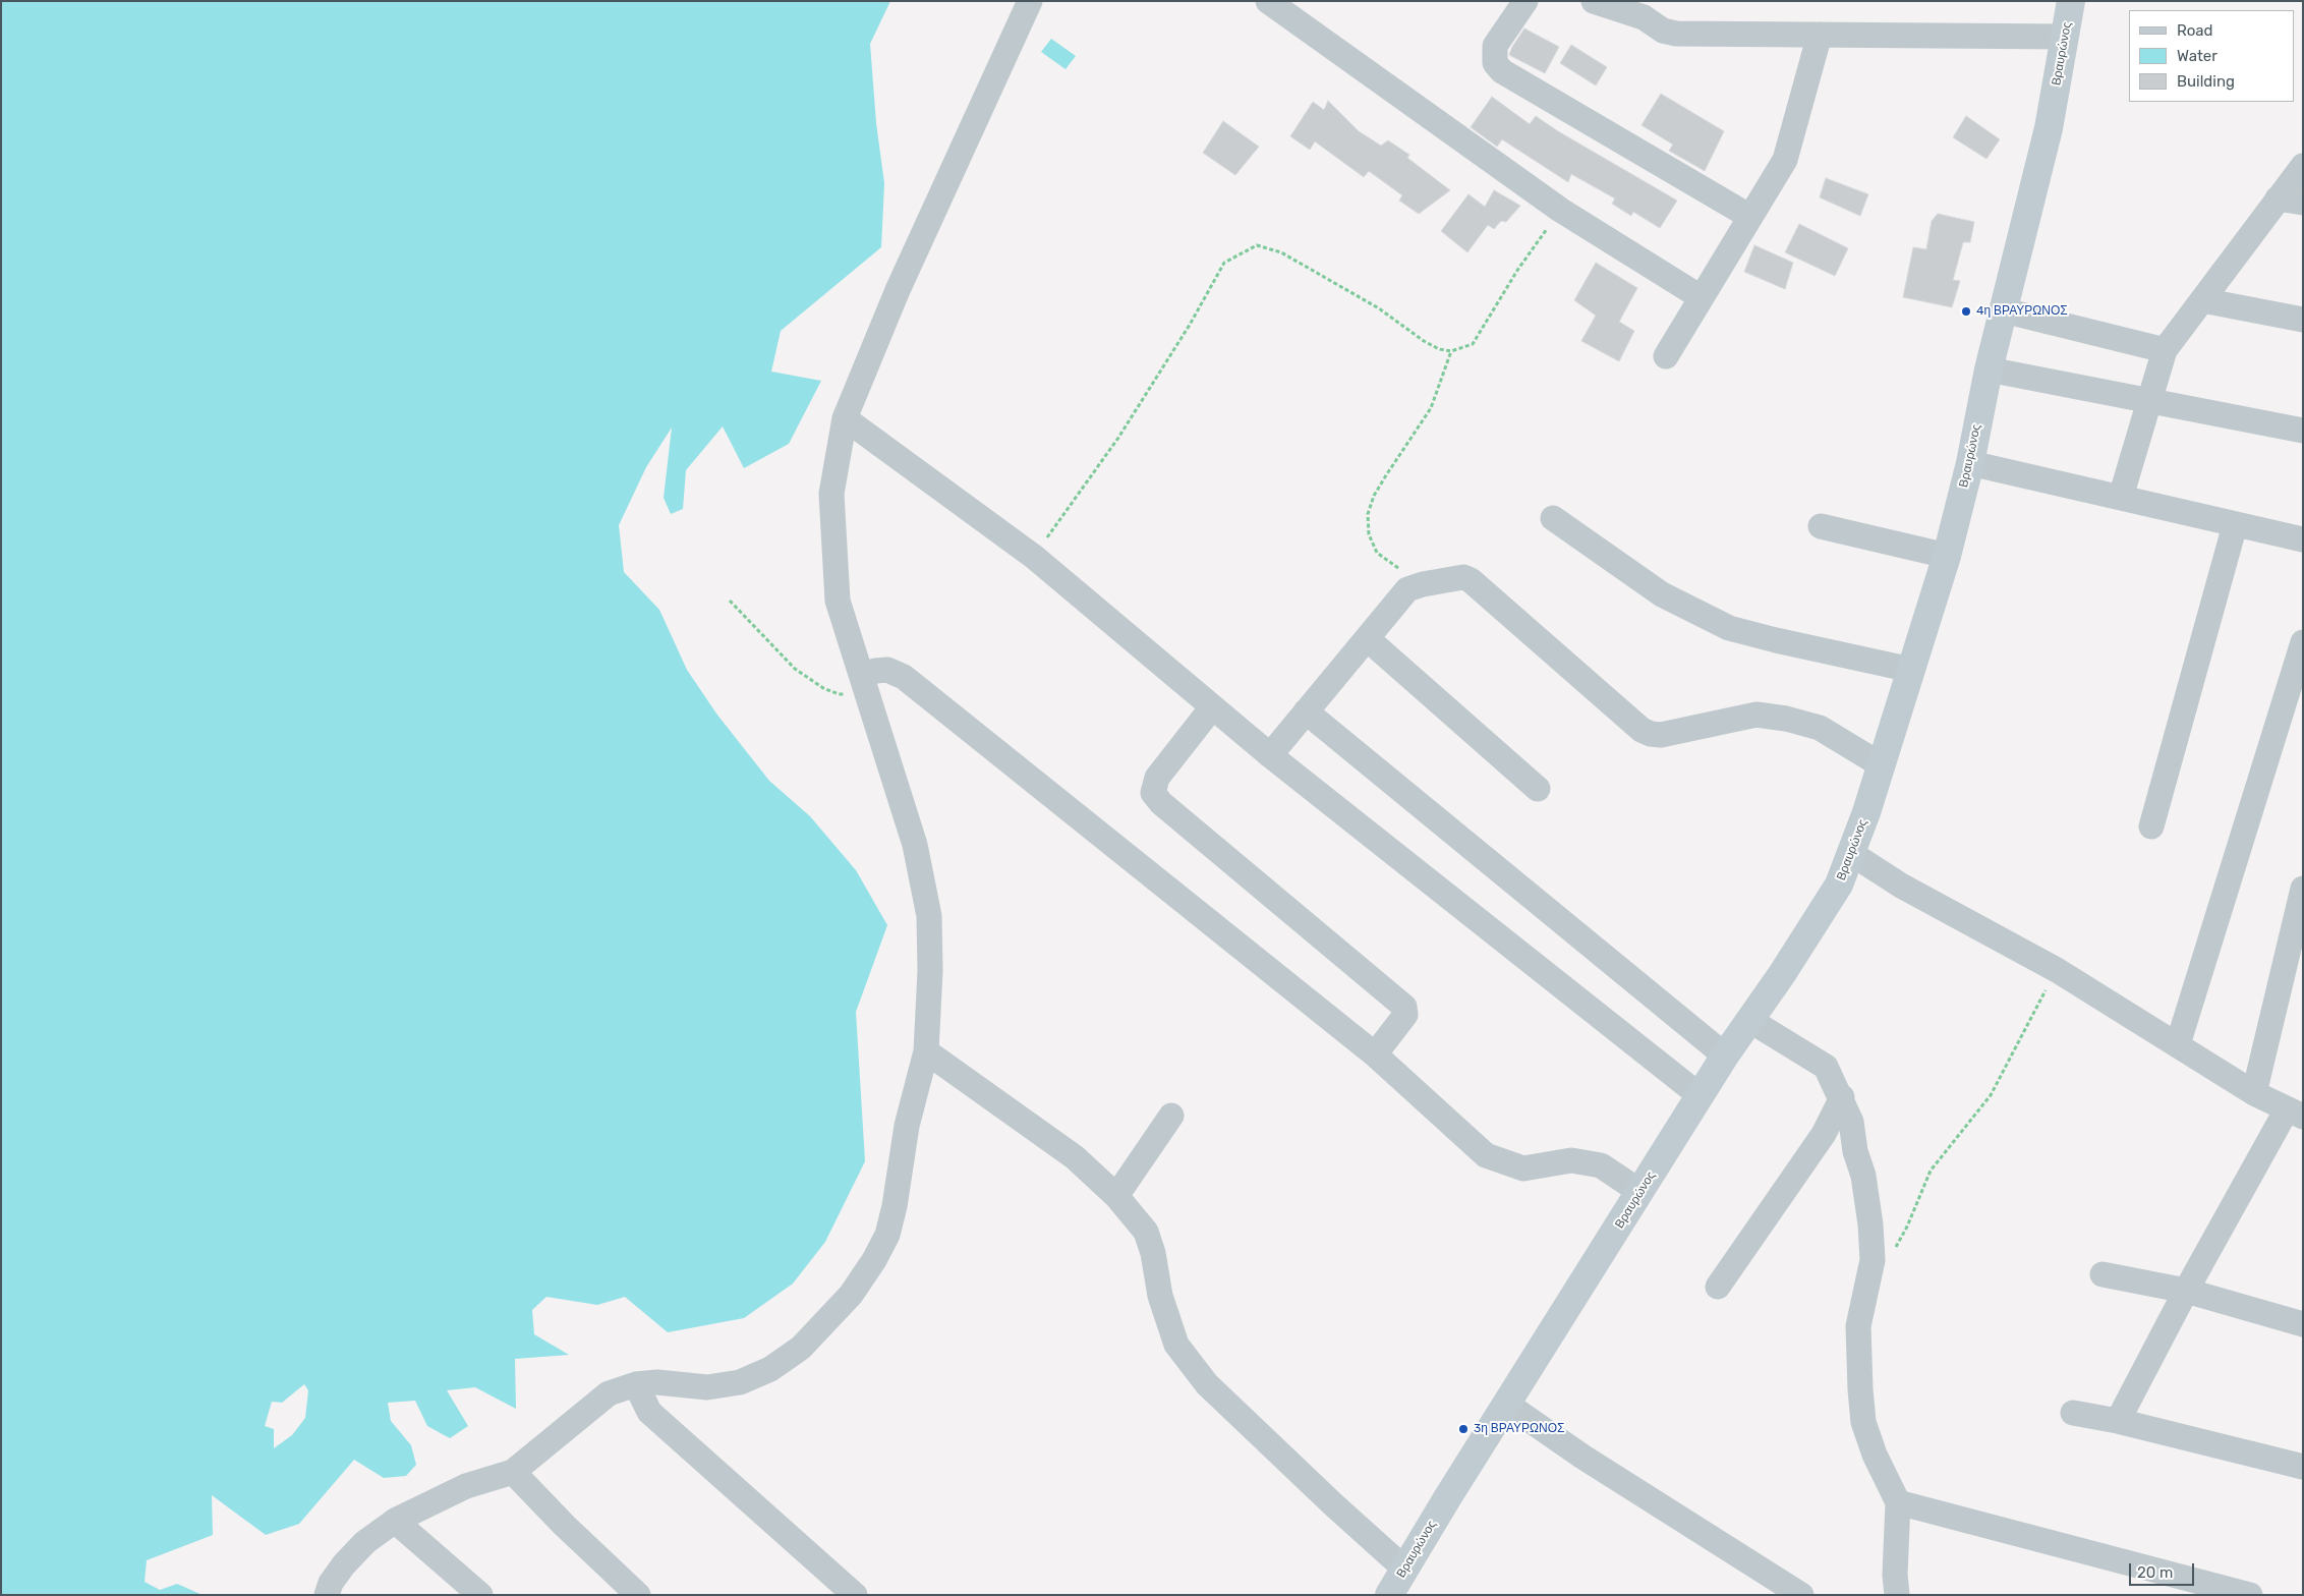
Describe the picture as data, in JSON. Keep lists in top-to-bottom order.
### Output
{
  "streets": {
    "main road": ["Βραυρώνος"]
  },
  "places": ["4η ΒΡΑΥΡΩΝΟΣ", "3η ΒΡΑΥΡΩΝΟΣ"],
  "legend": ["Road", "Water", "Building"],
  "scale_bar": "20 m"
}
